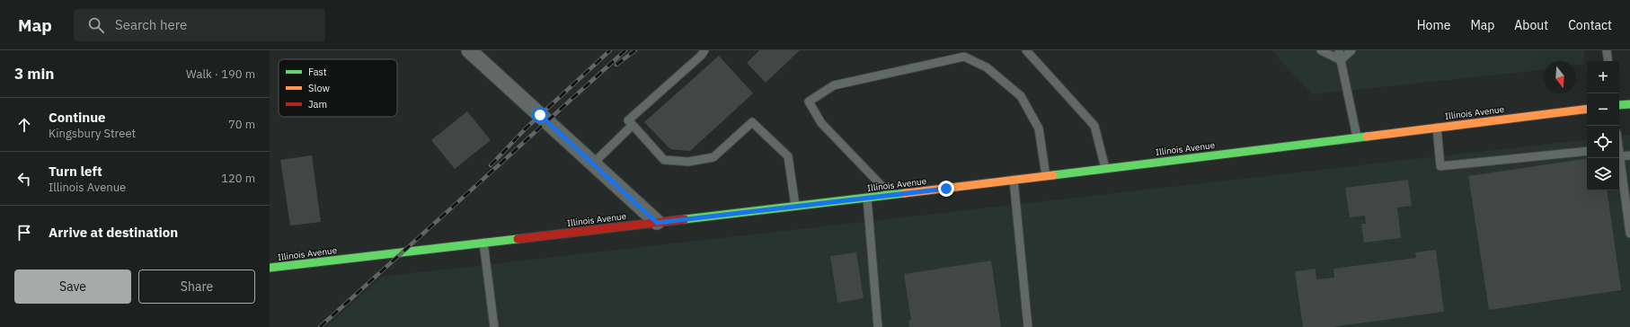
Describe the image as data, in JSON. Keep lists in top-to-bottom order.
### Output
{
  "streets": {
    "main road": ["Illinois Avenue"]
  },
  "legend": ["Fast", "Slow", "Jam"],
  "north": "bottom",
  "page": {
    "header": "Map",
    "search": "Search here",
    "nav": [
      "Home",
      "Map",
      "About",
      "Contact"
    ],
    "heading": ["3 min", "Walk · 190 m"],
    "map_buttons": ["+", "−"],
    "list": [
      ["Continue", "Kingsbury Street", "70 m"],
      ["Turn left", "Illinois Avenue", "120 m"],
      "Arrive at destination"
    ],
    "buttons": ["Save", "Share"]
  }
}
